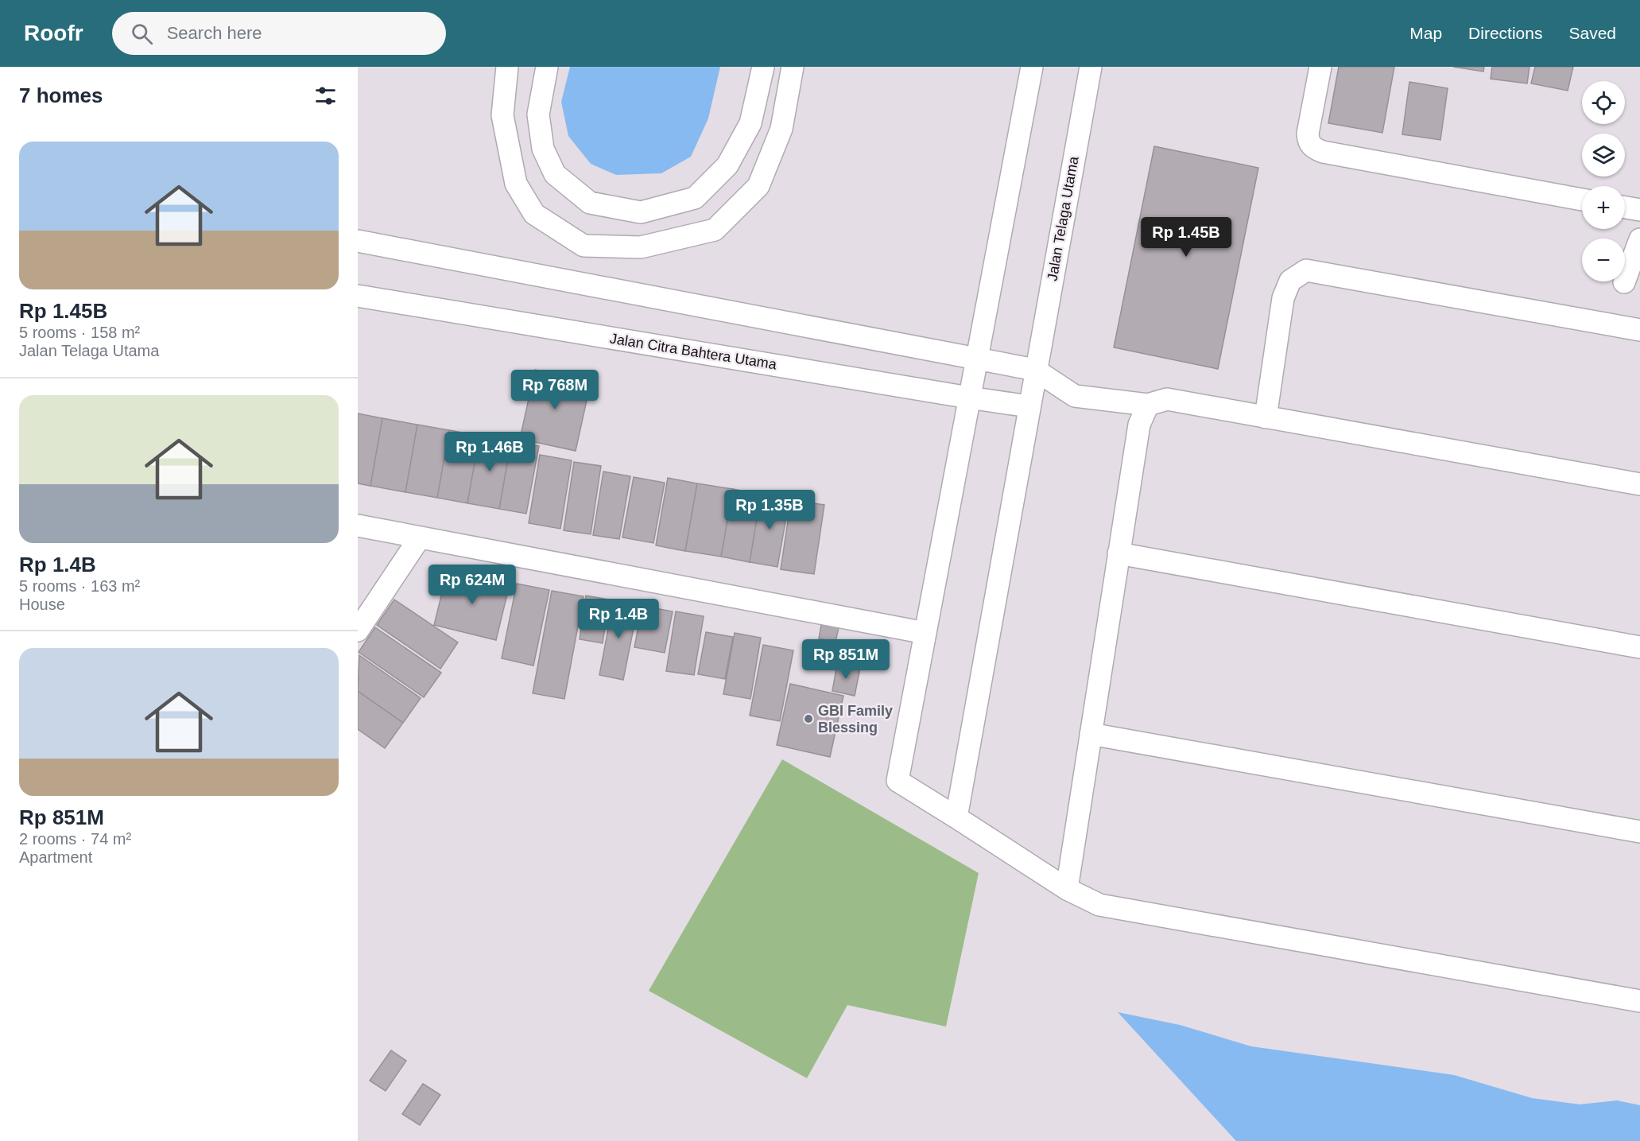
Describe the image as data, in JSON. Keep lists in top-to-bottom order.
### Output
{
  "streets": {
    "street": ["Jalan Telaga Utama", "Jalan Citra Bahtera Utama"]
  },
  "crossings": [
    ["Jalan Telaga Utama", "Jalan Citra Bahtera Utama"]
  ],
  "places": ["GBI Family Blessing"],
  "page": {
    "header": "Roofr",
    "search": "Search here",
    "nav": ["Map", "Directions", "Saved"],
    "heading": "7 homes",
    "map_buttons": ["+", "−"],
    "list": [
      {
        "name": "Rp 1.45B",
        "note": "5 rooms · 158 m² · Jalan Telaga Utama"
      },
      {
        "name": "Rp 1.4B",
        "note": "5 rooms · 163 m² · House"
      },
      {
        "name": "Rp 851M",
        "note": "2 rooms · 74 m² · Apartment"
      }
    ],
    "price": [
      "Rp 1.45B",
      "Rp 768M",
      "Rp 1.46B",
      "Rp 1.35B",
      "Rp 624M",
      "Rp 1.4B",
      "Rp 851M"
    ]
  }
}
